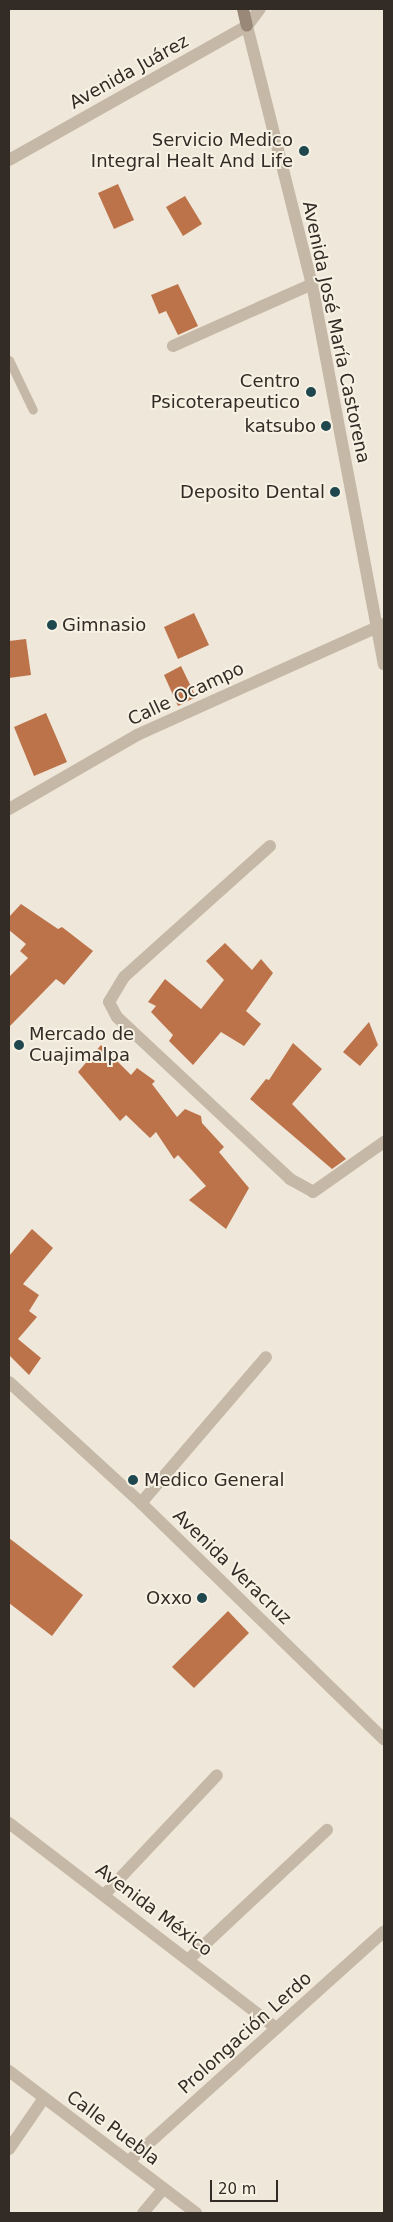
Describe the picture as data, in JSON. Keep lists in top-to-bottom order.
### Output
{
  "streets": {
    "main road": ["Avenida José María Castorena"],
    "street": [
      "Avenida Juárez",
      "Calle Ocampo",
      "Avenida Veracruz",
      "Avenida México",
      "Prolongación Lerdo",
      "Calle Puebla"
    ]
  },
  "crossings": [
    ["Avenida Juárez", "Avenida José María Castorena"],
    ["Avenida José María Castorena", "Calle Ocampo"],
    ["Avenida México", "Prolongación Lerdo"],
    ["Prolongación Lerdo", "Calle Puebla"]
  ],
  "places": [
    "Servicio Medico Integral Healt And Life",
    "Centro Psicoterapeutico",
    "katsubo",
    "Deposito Dental",
    "Gimnasio",
    "Mercado de Cuajimalpa",
    "Medico General",
    "Oxxo"
  ],
  "scale_bar": "20 m"
}
